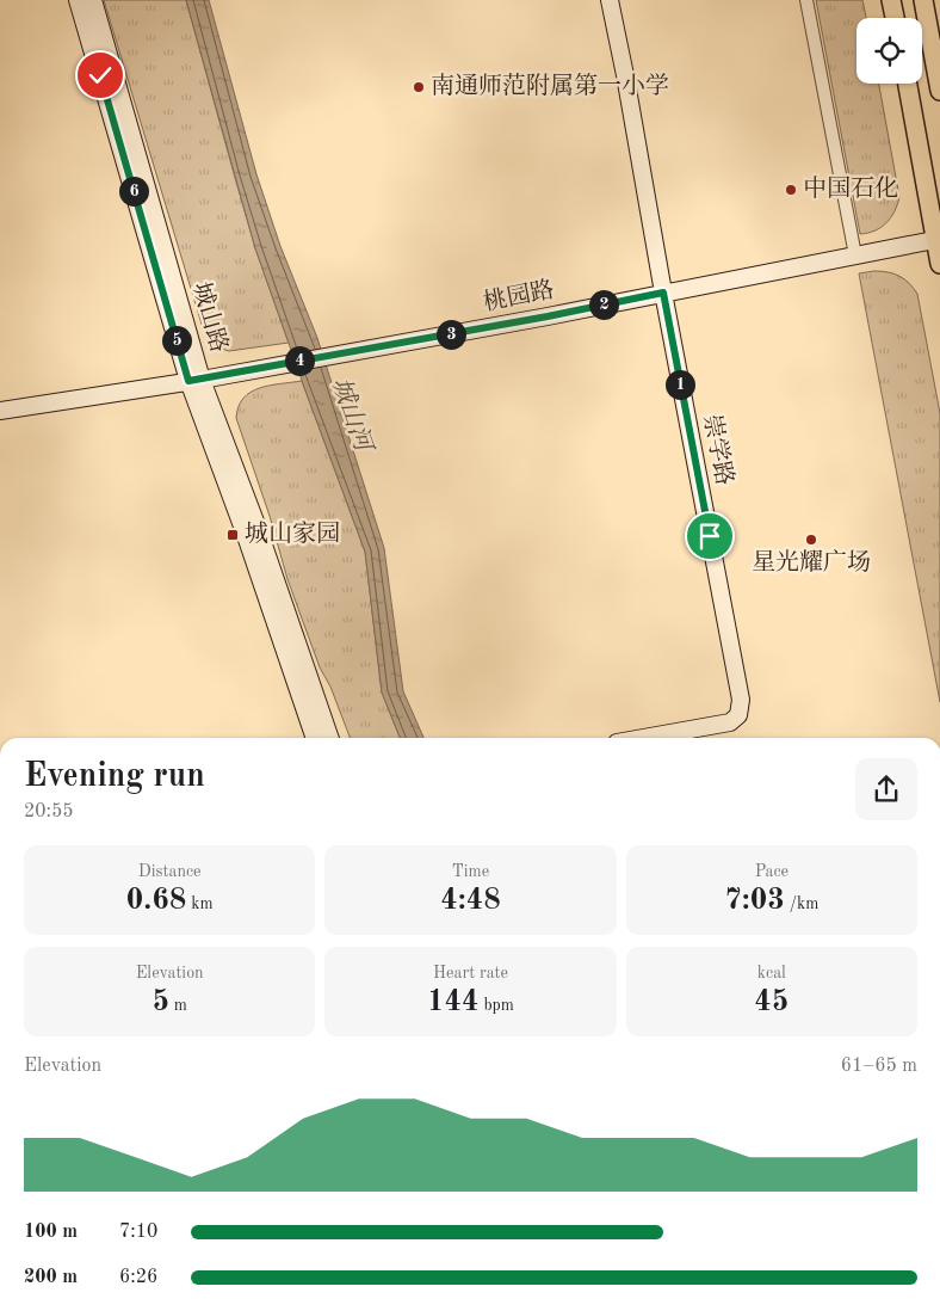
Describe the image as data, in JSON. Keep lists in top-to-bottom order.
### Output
{
  "streets": {
    "street": ["桃园路", "城山路", "崇学路"]
  },
  "crossings": [
    ["桃园路", "城山路"],
    ["桃园路", "崇学路"]
  ],
  "water": ["城山河"],
  "places": {
    "other": ["南通师范附属第一小学", "中国石化", "星光耀广场"],
    "transit": ["城山家园"]
  },
  "page": {
    "pins": [
      "6",
      "2",
      "3",
      "5",
      "4",
      "1"
    ],
    "heading": ["Evening run", "20:55"],
    "stats": [
      ["Distance", "0.68 km"],
      ["Time", "4:48"],
      ["Pace", "7:03 /km"],
      ["Elevation", "5 m"],
      ["Heart rate", "144 bpm"],
      ["kcal", "45"]
    ],
    "chart": ["Elevation", "61–65 m"],
    "list": [
      {
        "name": "100 m",
        "note": "7:10"
      },
      {
        "name": "200 m",
        "note": "6:26"
      }
    ]
  }
}
